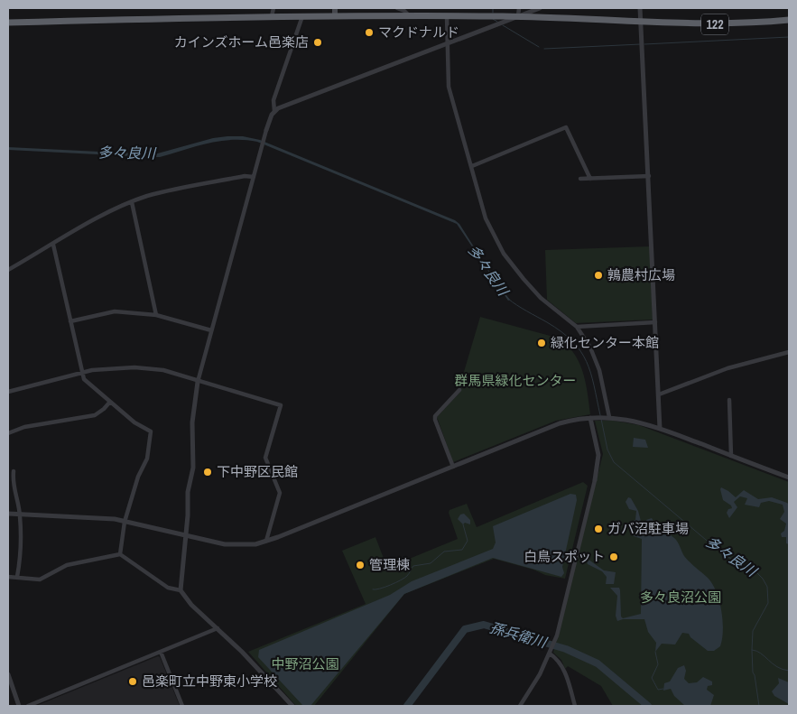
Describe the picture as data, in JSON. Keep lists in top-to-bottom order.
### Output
{
  "streets": {
    "highway": ["122"]
  },
  "water": ["多々良川", "孫兵衛川"],
  "parks": ["群馬県緑化センター", "多々良沼公園", "中野沼公園"],
  "places": [
    "マクドナルド",
    "カインズホーム邑楽店",
    "鶉農村広場",
    "緑化センター本館",
    "下中野区民館",
    "ガバ沼駐車場",
    "白鳥スポット",
    "管理棟",
    "邑楽町立中野東小学校"
  ]
}
